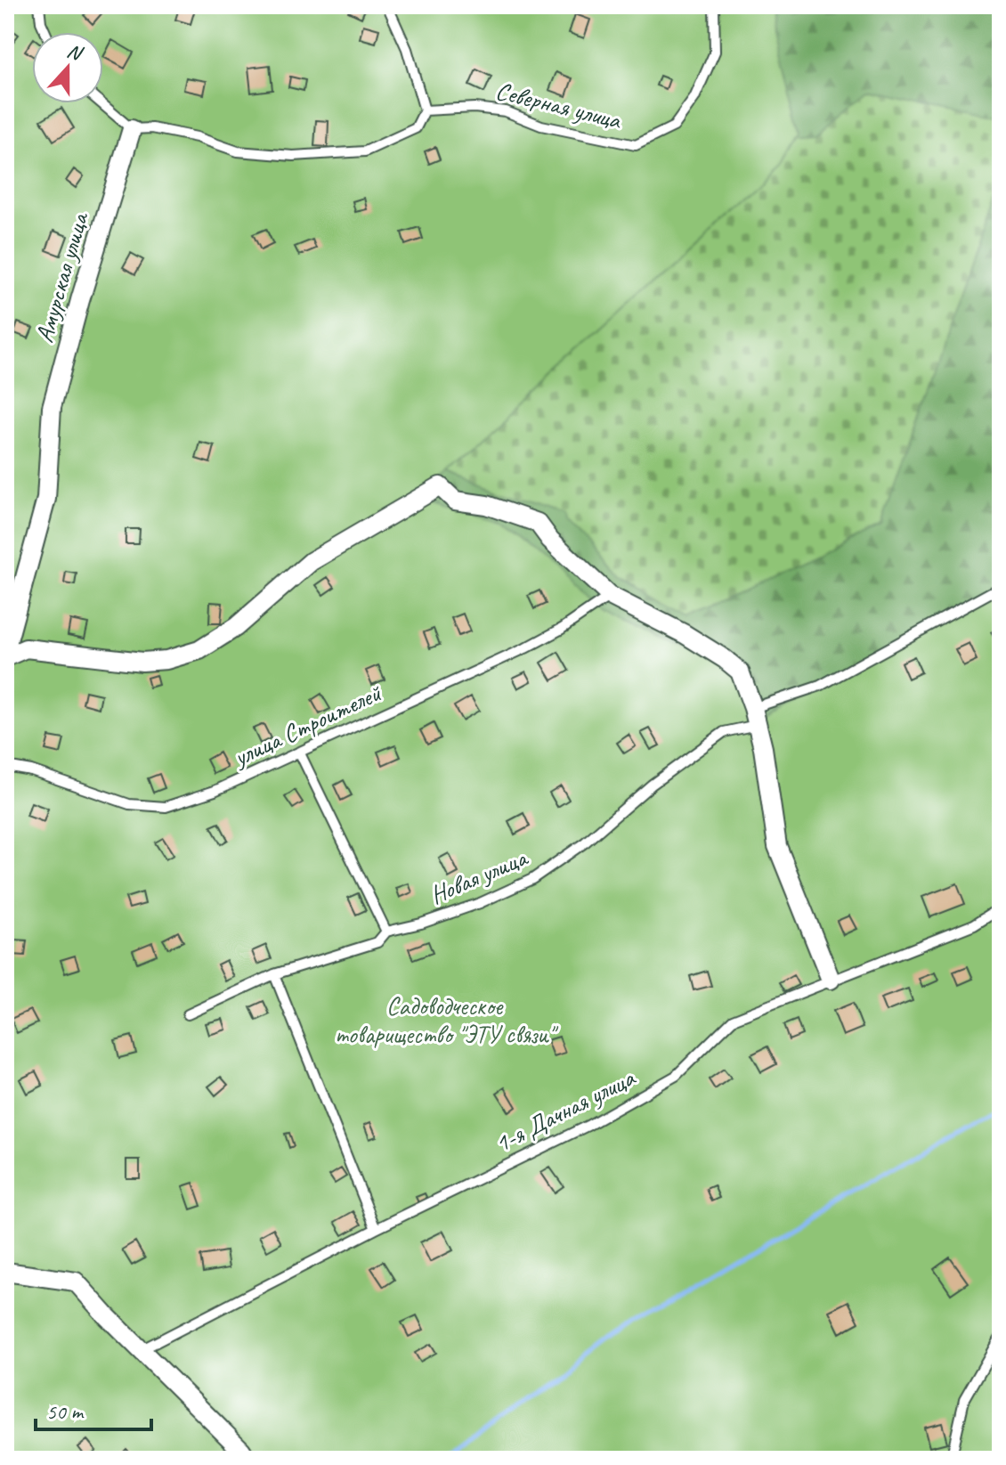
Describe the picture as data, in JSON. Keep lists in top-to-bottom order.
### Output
{
  "streets": {
    "street": ["Амурская улица"],
    "lane": [
      "Северная улица",
      "улица Строителей",
      "Новая улица",
      "1-я Дачная улица"
    ]
  },
  "parks": ["Садоводческое товарищество \"ЭТУ связи\""],
  "scale_bar": "50 m",
  "north": "top"
}
